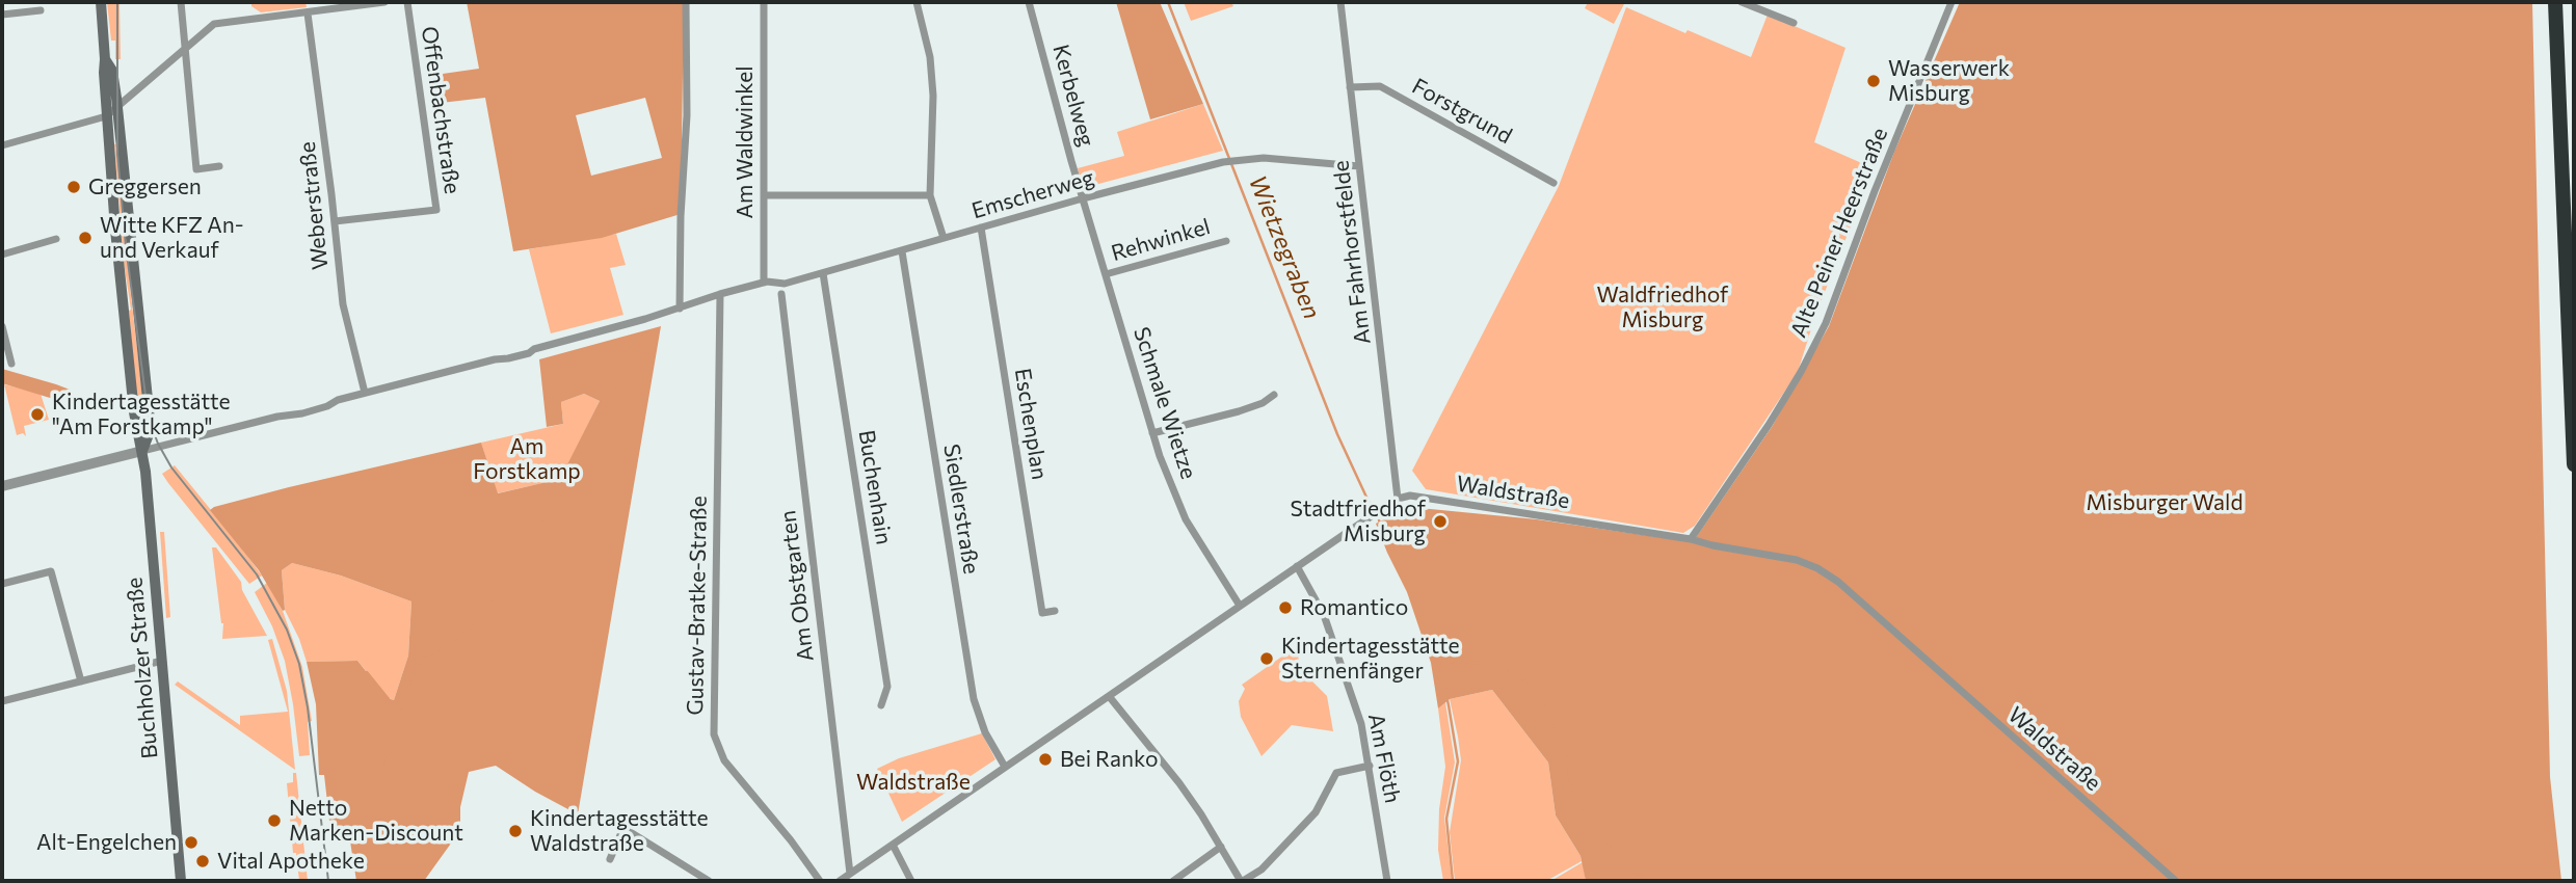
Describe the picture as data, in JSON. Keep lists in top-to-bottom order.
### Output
{
  "streets": {
    "main road": ["Buchholzer Straße"],
    "street": [
      "Kerbelweg",
      "Offenbachstraße",
      "Forstgrund",
      "Am Waldwinkel",
      "Emscherweg",
      "Weberstraße",
      "Alte Peiner Heerstraße",
      "Rehwinkel",
      "Am Fahrhorstfelde",
      "Schmale Wietze",
      "Eschenplan",
      "Buchenhain",
      "Waldstraße",
      "Siedlerstraße",
      "Am Obstgarten",
      "Gustav-Bratke-Straße",
      "Am Flöth"
    ]
  },
  "crossings": [
    ["Kerbelweg", "Emscherweg"],
    ["Kerbelweg", "Schmale Wietze"],
    ["Offenbachstraße", "Weberstraße"],
    ["Forstgrund", "Am Fahrhorstfelde"],
    ["Am Waldwinkel", "Emscherweg"],
    ["Emscherweg", "Am Fahrhorstfelde"],
    ["Emscherweg", "Schmale Wietze"],
    ["Emscherweg", "Eschenplan"],
    ["Emscherweg", "Buchenhain"],
    ["Emscherweg", "Siedlerstraße"],
    ["Emscherweg", "Gustav-Bratke-Straße"],
    ["Alte Peiner Heerstraße", "Waldstraße"],
    ["Rehwinkel", "Schmale Wietze"],
    ["Am Fahrhorstfelde", "Waldstraße"]
  ],
  "water": ["Wietzegraben"],
  "parks": [
    "Waldfriedhof Misburg",
    "Am Forstkamp",
    "Misburger Wald",
    "Waldstraße"
  ],
  "places": [
    "Wasserwerk Misburg",
    "Greggersen",
    "Witte KFZ An- und Verkauf",
    "Kindertagesstätte \"Am Forstkamp\"",
    "Stadtfriedhof Misburg",
    "Romantico",
    "Kindertagesstätte Sternenfänger",
    "Bei Ranko",
    "Netto Marken-Discount",
    "Kindertagesstätte Waldstraße",
    "Alt-Engelchen",
    "Vital Apotheke"
  ]
}
